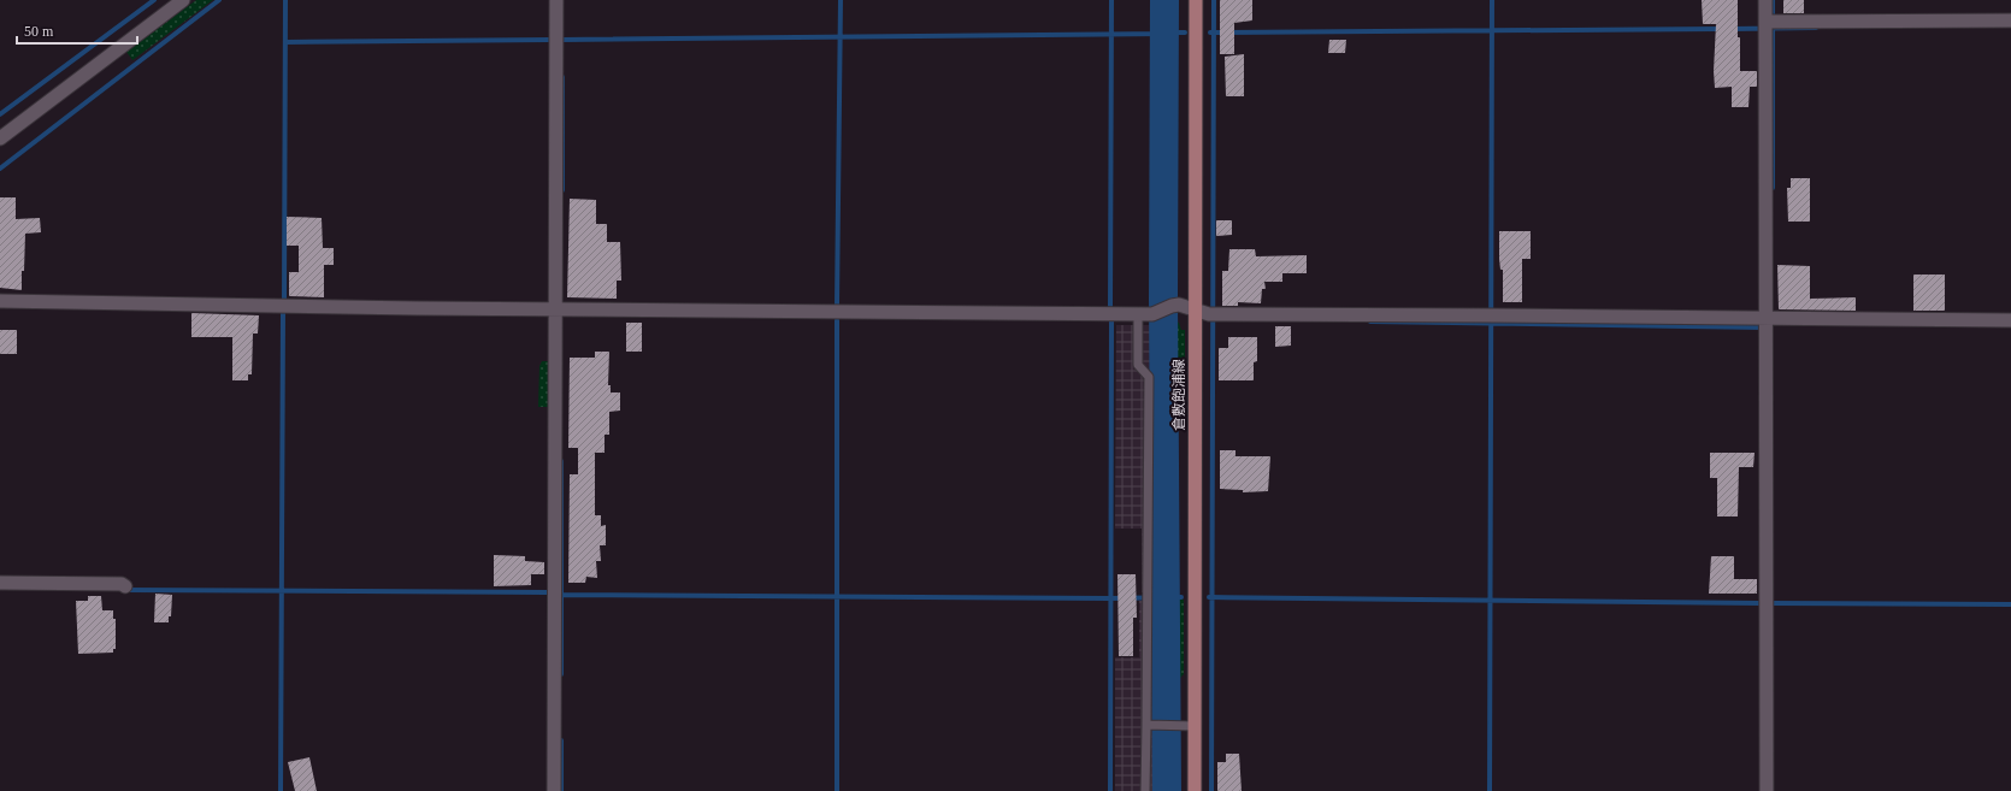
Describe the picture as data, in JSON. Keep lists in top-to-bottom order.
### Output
{
  "streets": {
    "main road": ["倉敷飽浦線"]
  },
  "scale_bar": "50 m"
}
